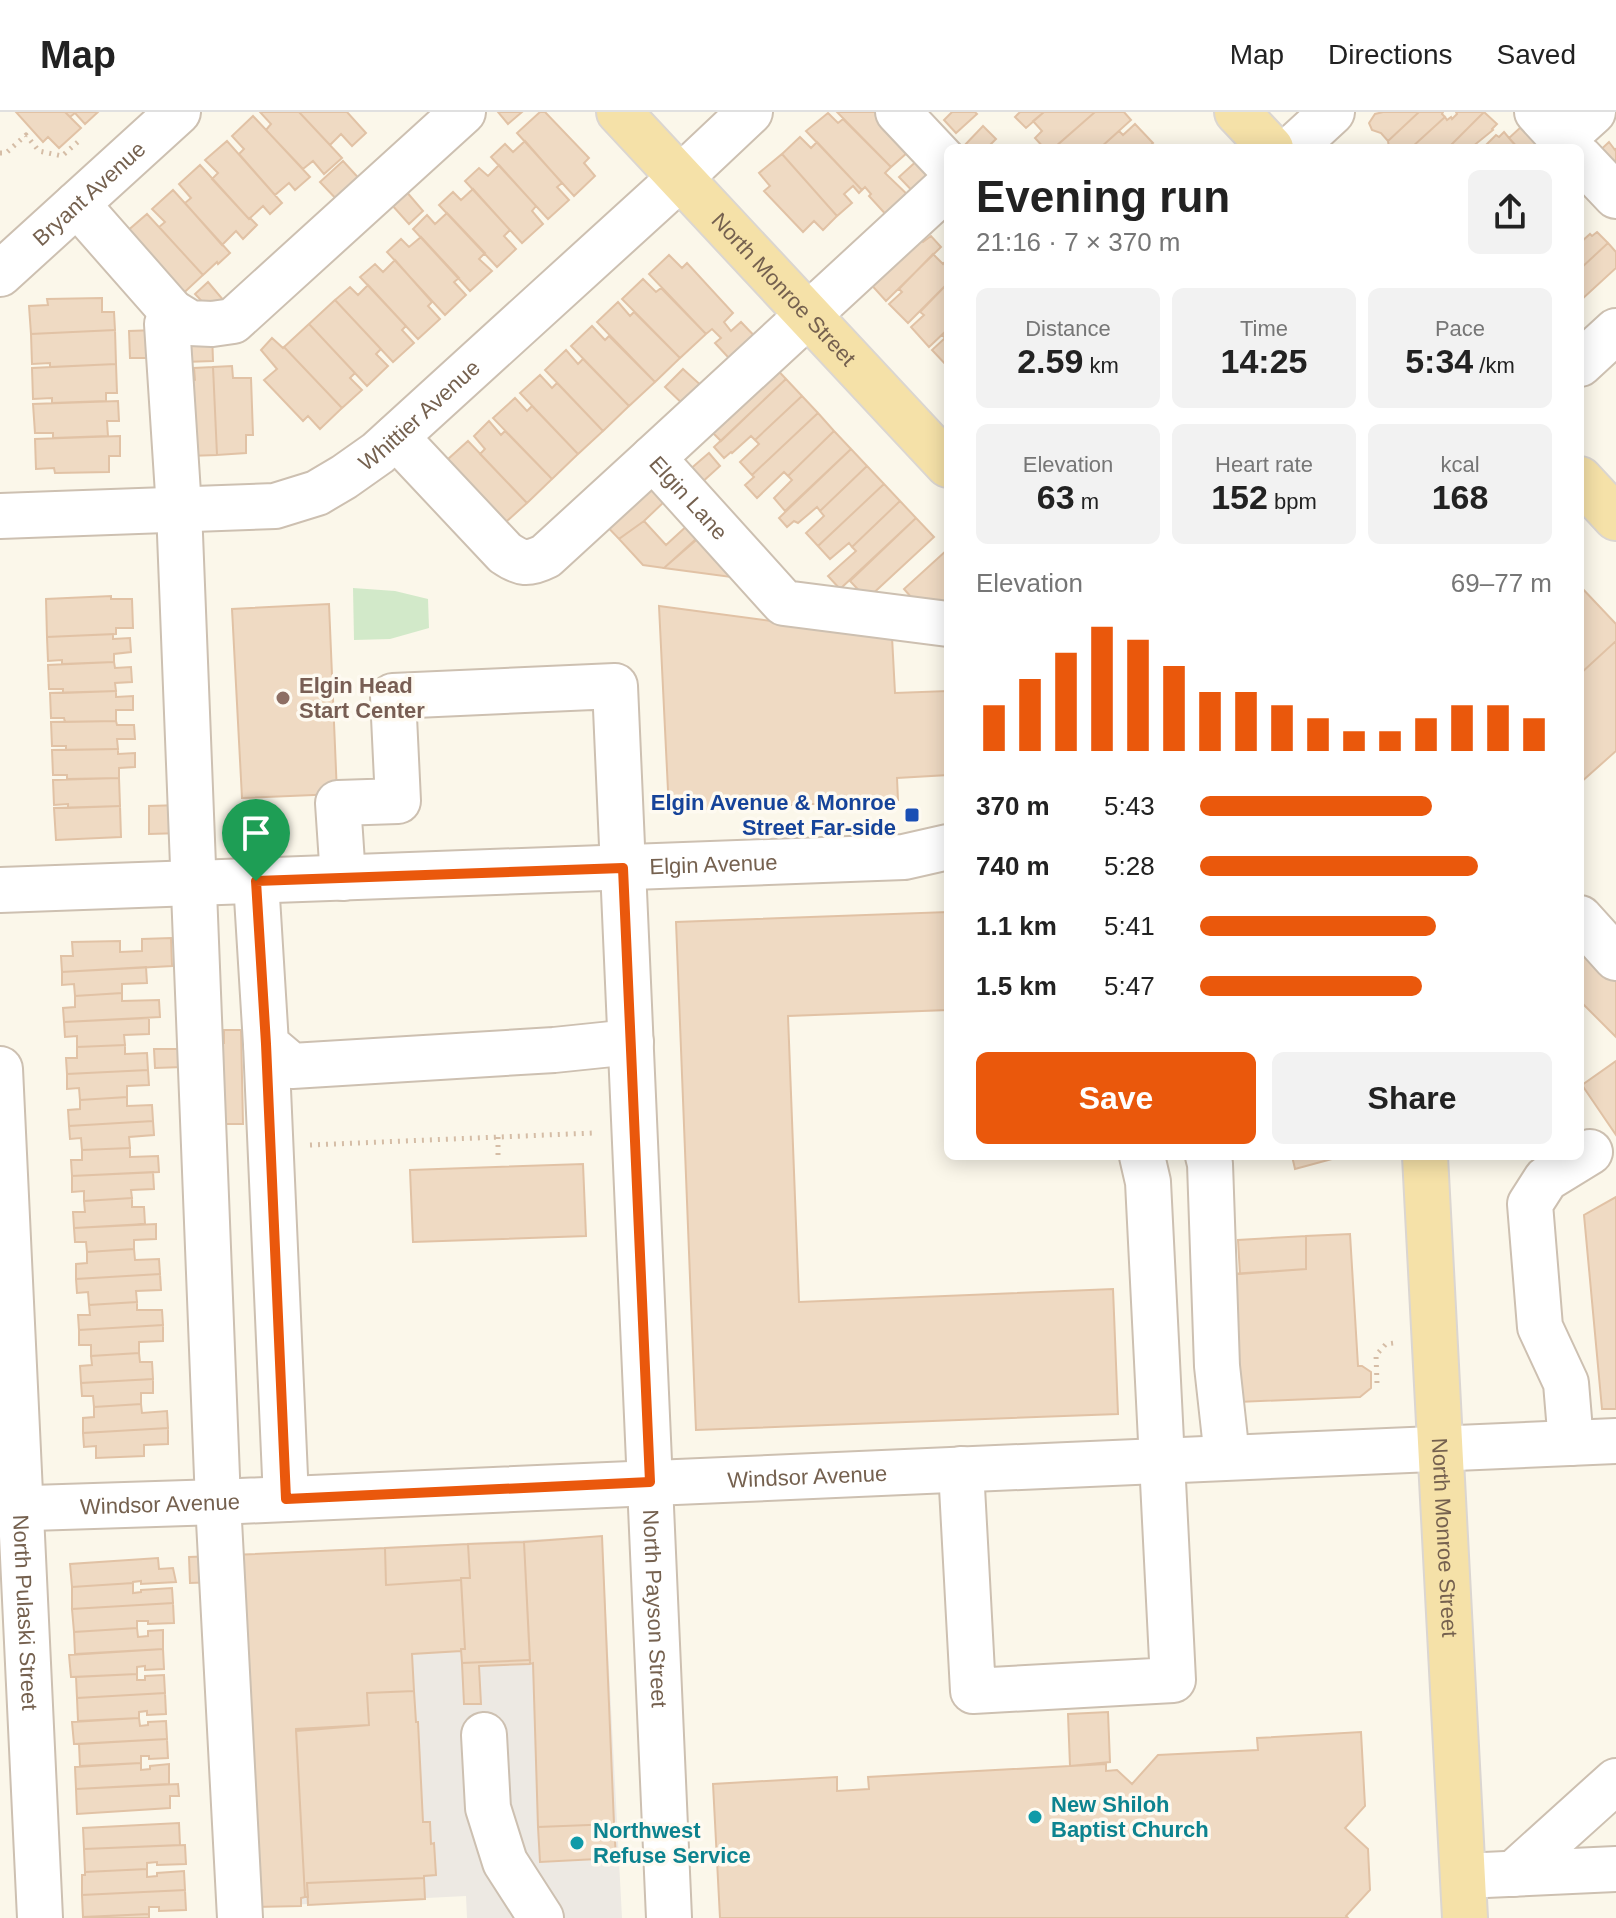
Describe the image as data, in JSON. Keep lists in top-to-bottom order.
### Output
{
  "streets": {
    "main road": ["North Monroe Street"],
    "street": [
      "Bryant Avenue",
      "Whittier Avenue",
      "Elgin Lane",
      "Elgin Avenue",
      "Windsor Avenue",
      "North Payson Street",
      "North Pulaski Street"
    ]
  },
  "crossings": [
    ["North Monroe Street", "Whittier Avenue"],
    ["North Monroe Street", "Windsor Avenue"],
    ["Whittier Avenue", "Elgin Lane"],
    ["Elgin Avenue", "North Payson Street"],
    ["Windsor Avenue", "North Payson Street"],
    ["Windsor Avenue", "North Pulaski Street"]
  ],
  "places": {
    "other": ["Elgin Head Start Center", "New Shiloh Baptist Church", "Northwest Refuse Service"],
    "transit": ["Elgin Avenue & Monroe Street Far-side"]
  },
  "page": {
    "header": "Map",
    "nav": ["Map", "Directions", "Saved"],
    "heading": ["Evening run", "21:16 · 7 × 370 m"],
    "stats": [
      ["Distance", "2.59 km"],
      ["Time", "14:25"],
      ["Pace", "5:34 /km"],
      ["Elevation", "63 m"],
      ["Heart rate", "152 bpm"],
      ["kcal", "168"]
    ],
    "chart": ["Elevation", "69–77 m"],
    "list": [
      {
        "name": "370 m",
        "note": "5:43"
      },
      {
        "name": "740 m",
        "note": "5:28"
      },
      {
        "name": "1.1 km",
        "note": "5:41"
      },
      {
        "name": "1.5 km",
        "note": "5:47"
      }
    ],
    "buttons": ["Save", "Share"]
  }
}
